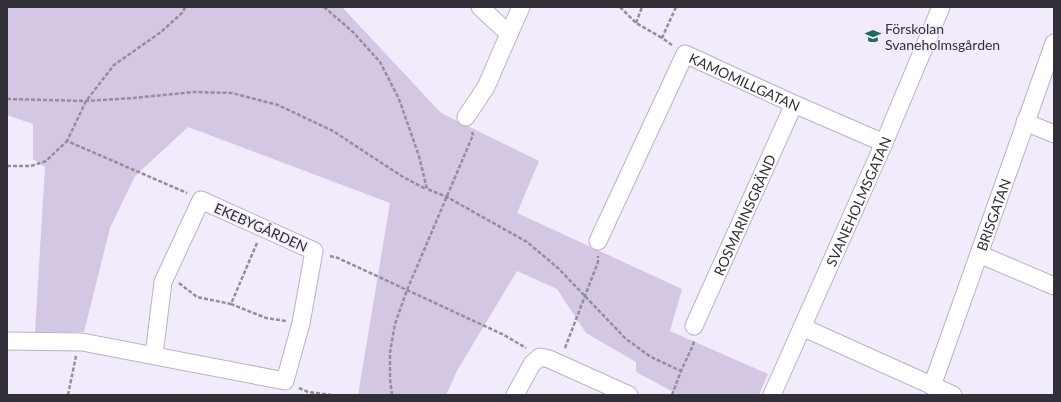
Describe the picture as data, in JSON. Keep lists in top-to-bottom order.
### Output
{
  "streets": {
    "street": [
      "KAMOMILLGATAN",
      "SVANEHOLMSGATAN",
      "BRISGATAN",
      "ROSMARINSGRÄND",
      "EKEBYGÅRDEN"
    ]
  },
  "crossings": [
    ["KAMOMILLGATAN", "SVANEHOLMSGATAN"],
    ["KAMOMILLGATAN", "ROSMARINSGRÄND"]
  ],
  "places": {
    "school or university": ["Förskolan Svaneholmsgården"]
  }
}
